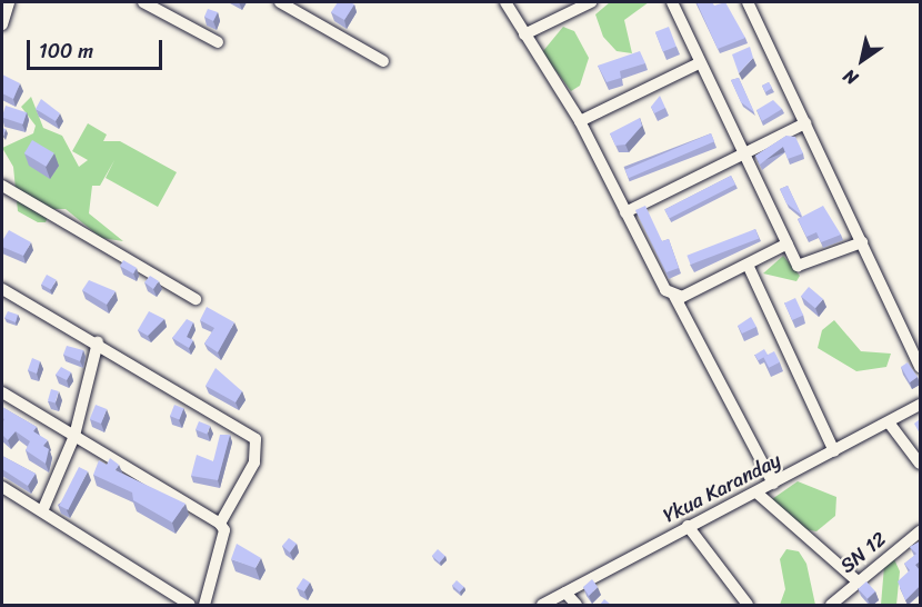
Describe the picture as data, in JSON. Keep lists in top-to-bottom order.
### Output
{
  "streets": {
    "street": ["Ykua Karanday", "SN 12"]
  },
  "scale_bar": "100 m",
  "north": "bottom left"
}
